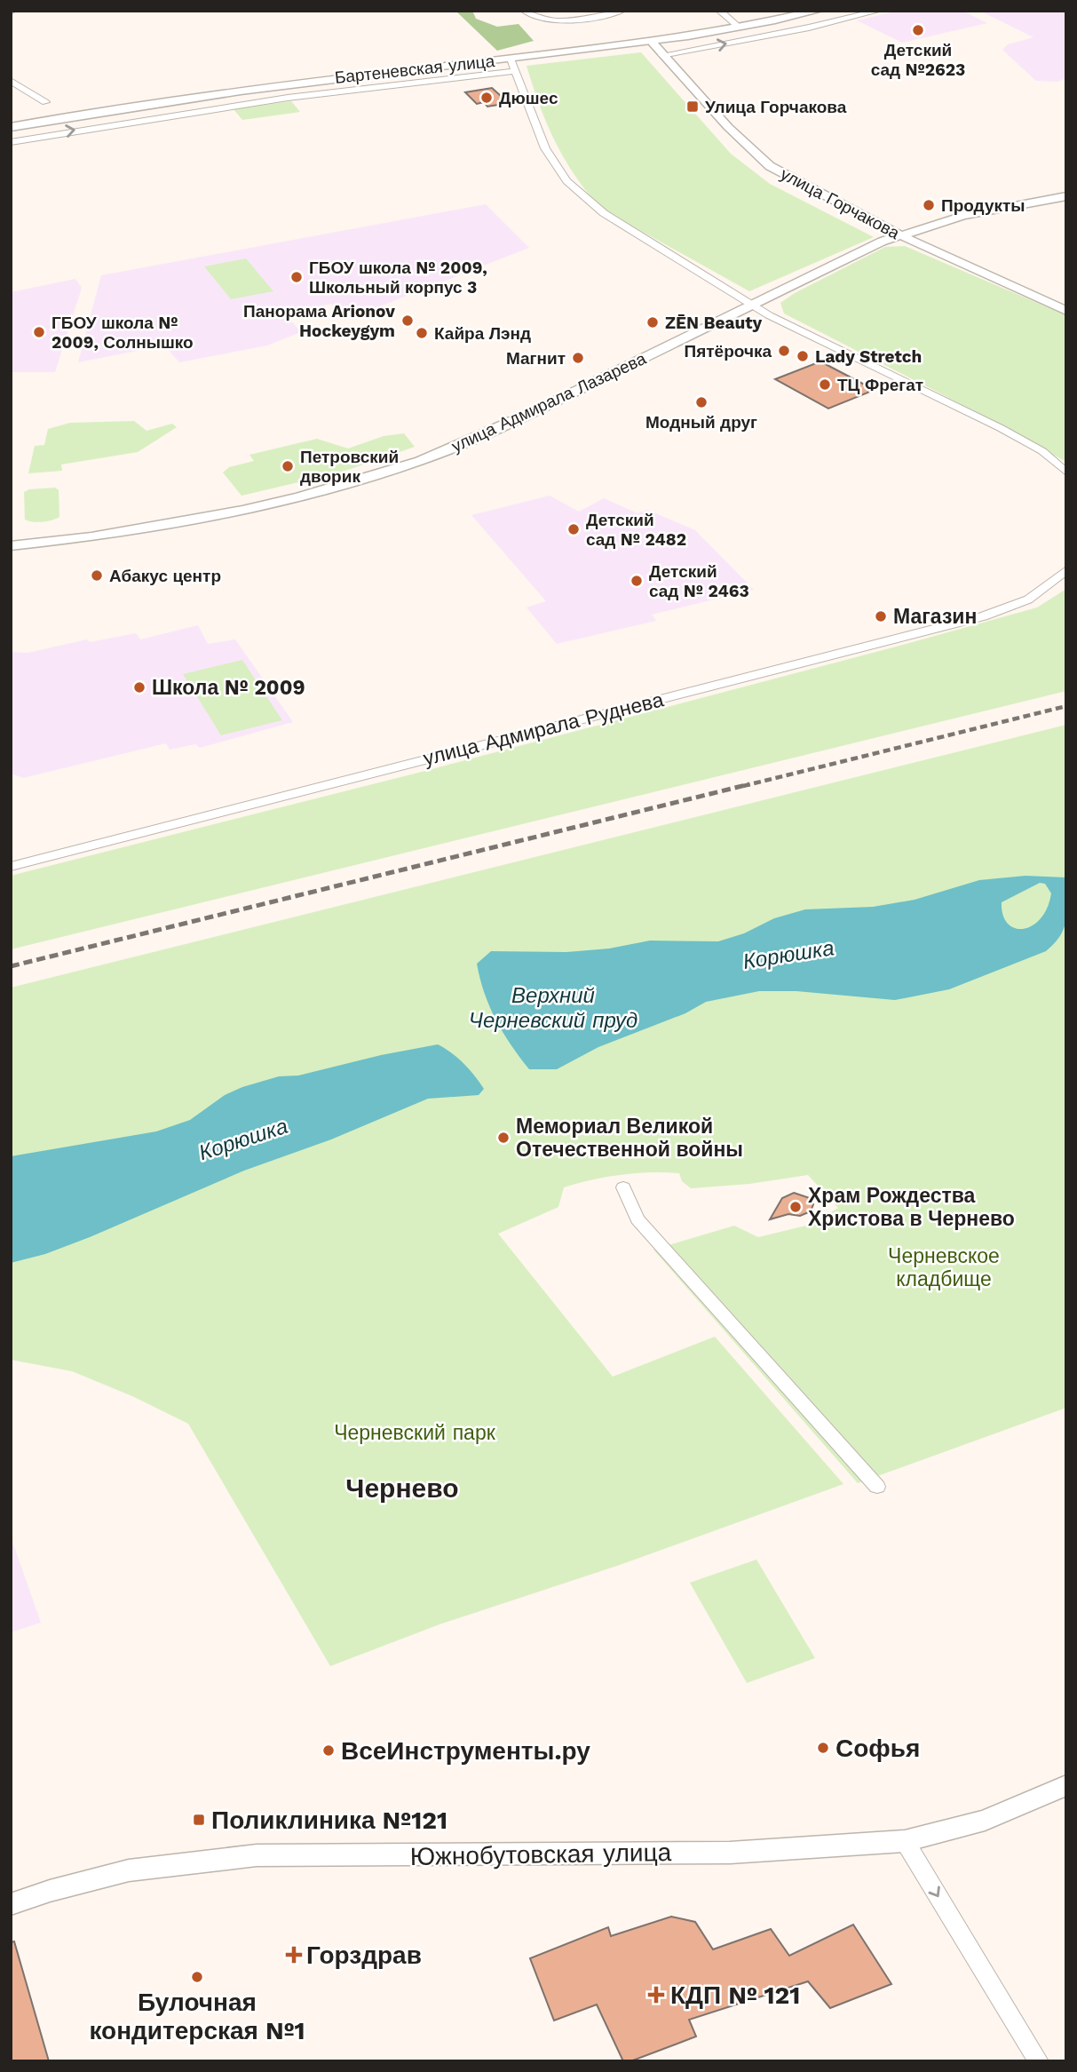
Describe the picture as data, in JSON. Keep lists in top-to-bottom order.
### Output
{
  "streets": {
    "main road": ["Бартеневская улица"],
    "street": [
      "улица Горчакова",
      "улица Адмирала Лазарева",
      "улица Адмирала Руднева",
      "Южнобутовская улица"
    ]
  },
  "crossings": [
    ["Бартеневская улица", "улица Горчакова"],
    ["улица Горчакова", "улица Адмирала Лазарева"]
  ],
  "districts": ["Чернево"],
  "water": ["Корюшка", "Верхний Черневский пруд"],
  "parks": ["Черневское кладбище", "Черневский парк"],
  "places": {
    "other": [
      "Детский сад №2623",
      "Дюшес",
      "Продукты",
      "ГБОУ школа № 2009, Школьный корпус 3",
      "Панорама Arionov Hockeygym",
      "ZĒN Beauty",
      "ГБОУ школа № 2009, Солнышко",
      "Кайра Лэнд",
      "Пятёрочка",
      "Lady Stretch",
      "Магнит",
      "ТЦ Фрегат",
      "Модный друг",
      "Петровский дворик",
      "Детский сад № 2482",
      "Абакус центр",
      "Детский сад № 2463",
      "Магазин",
      "Школа № 2009",
      "Мемориал Великой Отечественной войны",
      "Храм Рождества Христова в Чернево",
      "Софья",
      "ВсеИнструменты.ру",
      "Булочная кондитерская №1"
    ],
    "transit": ["Улица Горчакова", "Поликлиника №121"],
    "health": ["Горздрав", "КДП № 121"]
  }
}
